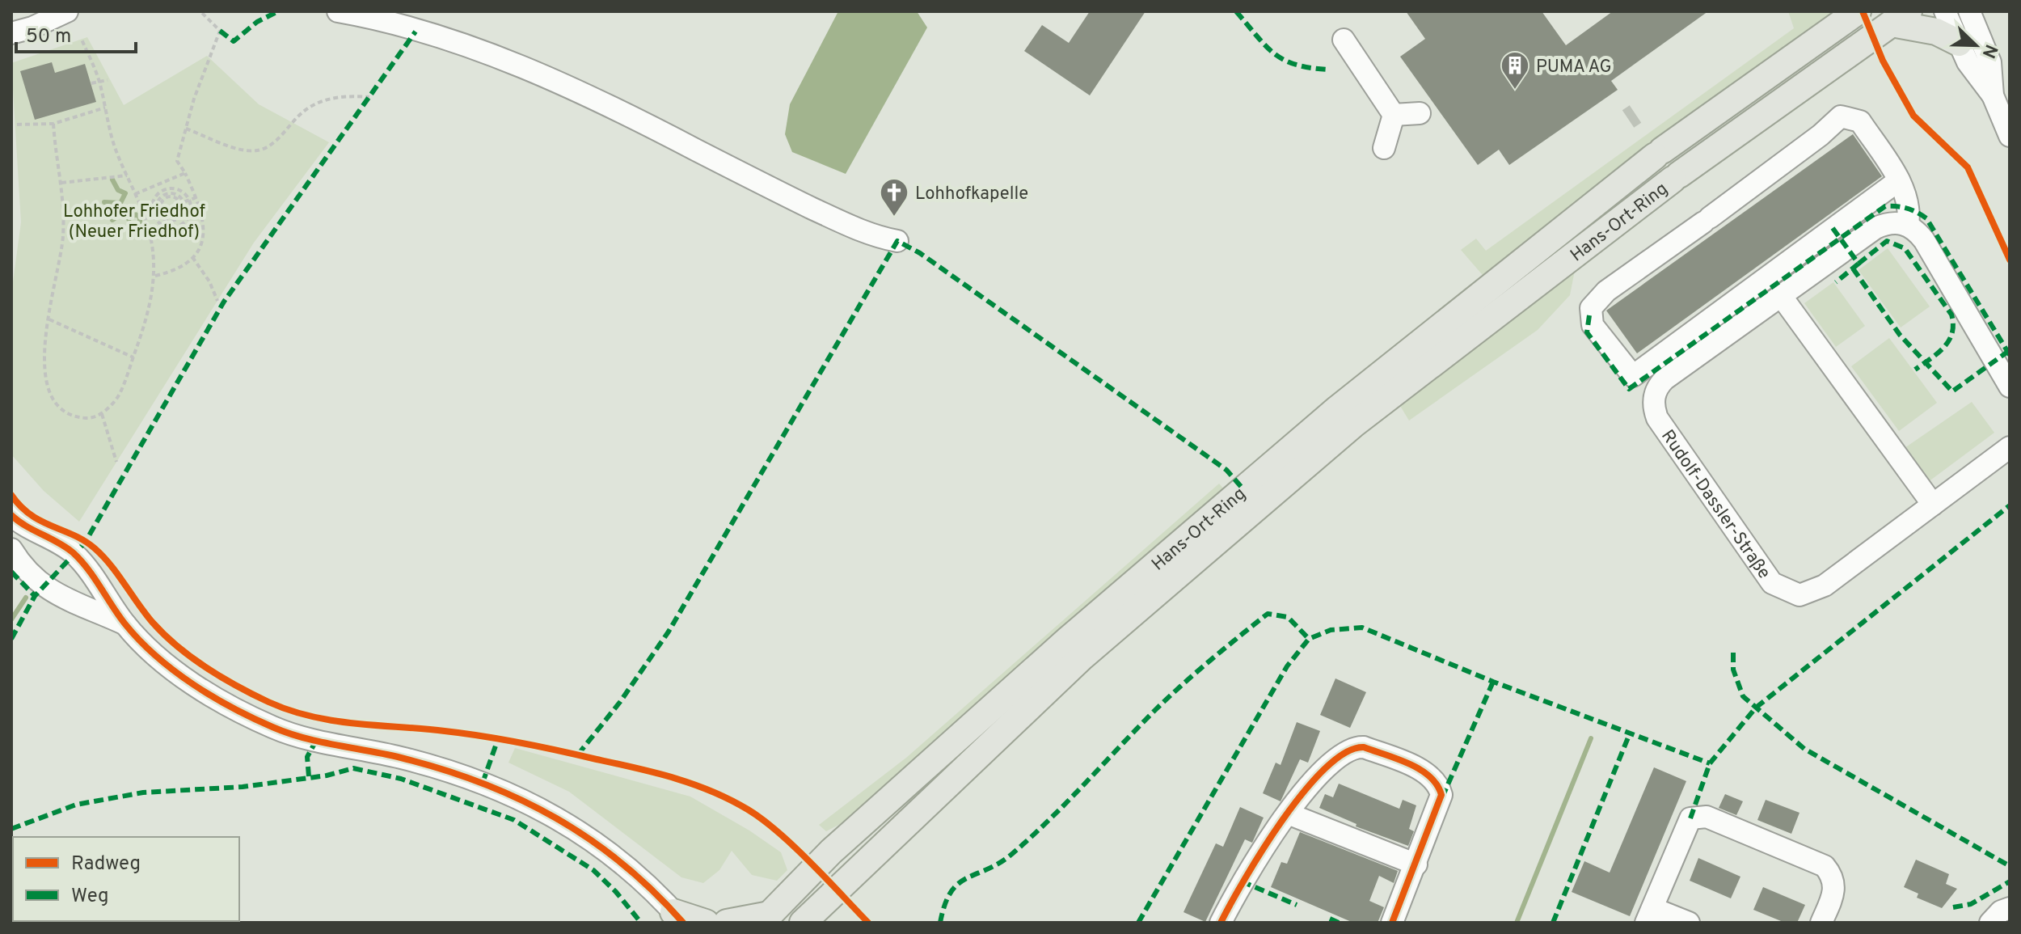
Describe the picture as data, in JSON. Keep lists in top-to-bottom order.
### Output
{
  "streets": {
    "main road": ["Hans-Ort-Ring"],
    "street": ["Rudolf-Dassler-Straße"]
  },
  "parks": ["Lohhofer Friedhof (Neuer Friedhof)"],
  "places": {
    "building": ["PUMA AG"],
    "church": ["Lohhofkapelle"]
  },
  "legend": ["Radweg", "Weg"],
  "scale_bar": "50 m",
  "north": "bottom right"
}
